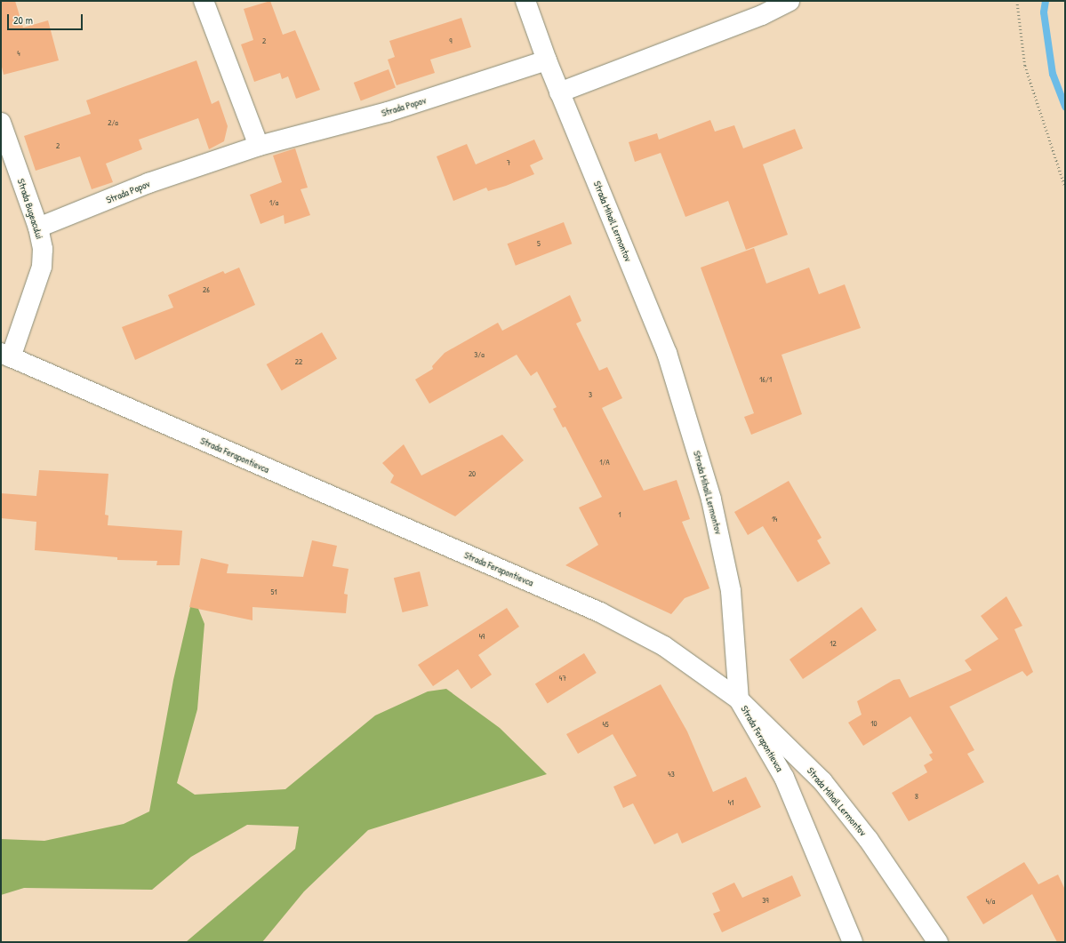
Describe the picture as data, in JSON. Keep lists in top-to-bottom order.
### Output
{
  "streets": {
    "street": [
      "Strada Popov",
      "Strada Bugeacului",
      "Strada Mihail Lermontov",
      "Strada Ferapontievca"
    ]
  },
  "crossings": [
    ["Strada Popov", "Strada Bugeacului"],
    ["Strada Popov", "Strada Mihail Lermontov"],
    ["Strada Bugeacului", "Strada Ferapontievca"],
    ["Strada Mihail Lermontov", "Strada Ferapontievca"]
  ],
  "house_numbers": [
    "2",
    "9",
    "4",
    "2/a",
    "2",
    "7",
    "1/a",
    "5",
    "26",
    "3/a",
    "22",
    "16/1",
    "3",
    "1/A",
    "20",
    "1",
    "14",
    "51",
    "49",
    "12",
    "47",
    "10",
    "45",
    "43",
    "8",
    "41",
    "39",
    "4/a"
  ],
  "scale_bar": "20 m"
}
